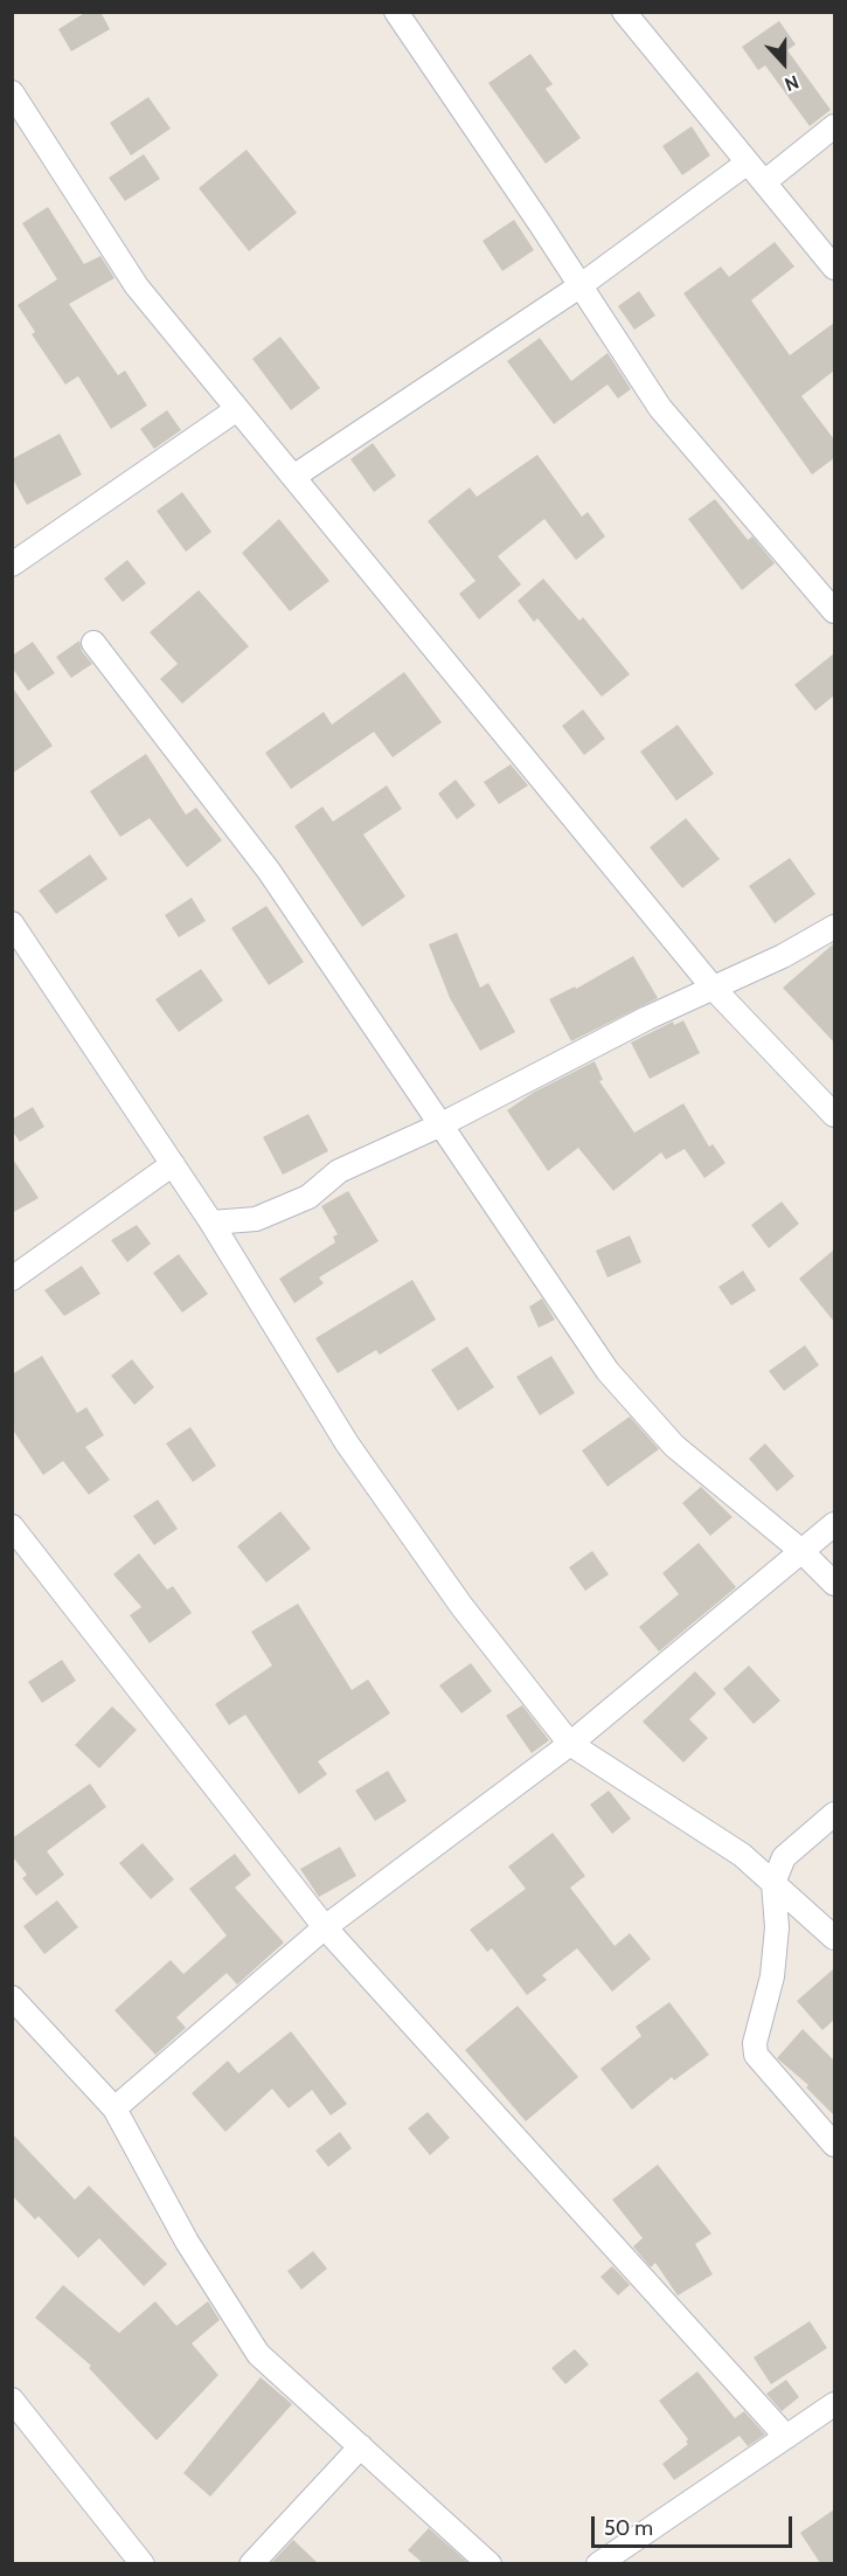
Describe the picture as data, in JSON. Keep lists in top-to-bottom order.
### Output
{
  "scale_bar": "50 m",
  "north": "bottom"
}
